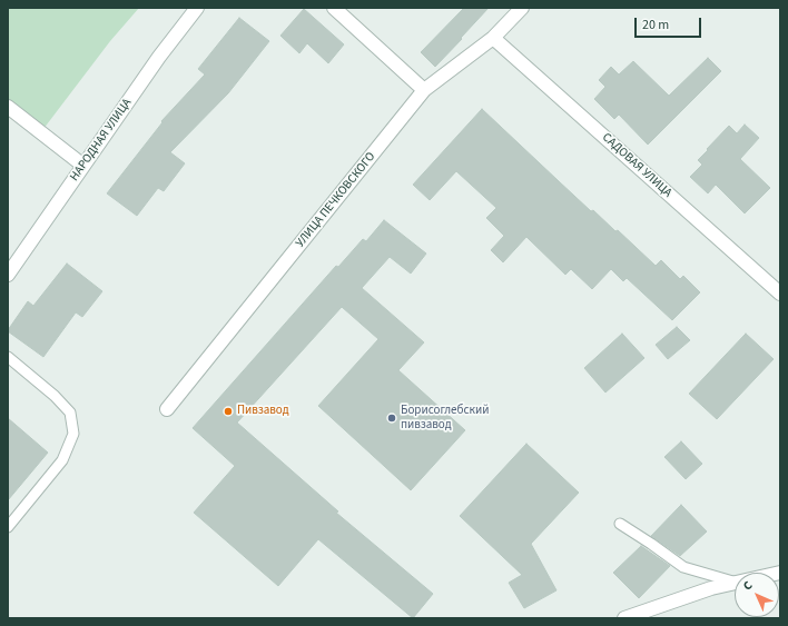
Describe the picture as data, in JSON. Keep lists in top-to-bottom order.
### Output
{
  "streets": {
    "street": ["НАРОДНАЯ УЛИЦА", "САДОВАЯ УЛИЦА", "УЛИЦА ПЕЧКОВСКОГО"]
  },
  "crossings": [
    ["САДОВАЯ УЛИЦА", "УЛИЦА ПЕЧКОВСКОГО"]
  ],
  "places": ["Пивзавод", "Борисоглебский пивзавод"],
  "scale_bar": "20 m",
  "north": "top left"
}
